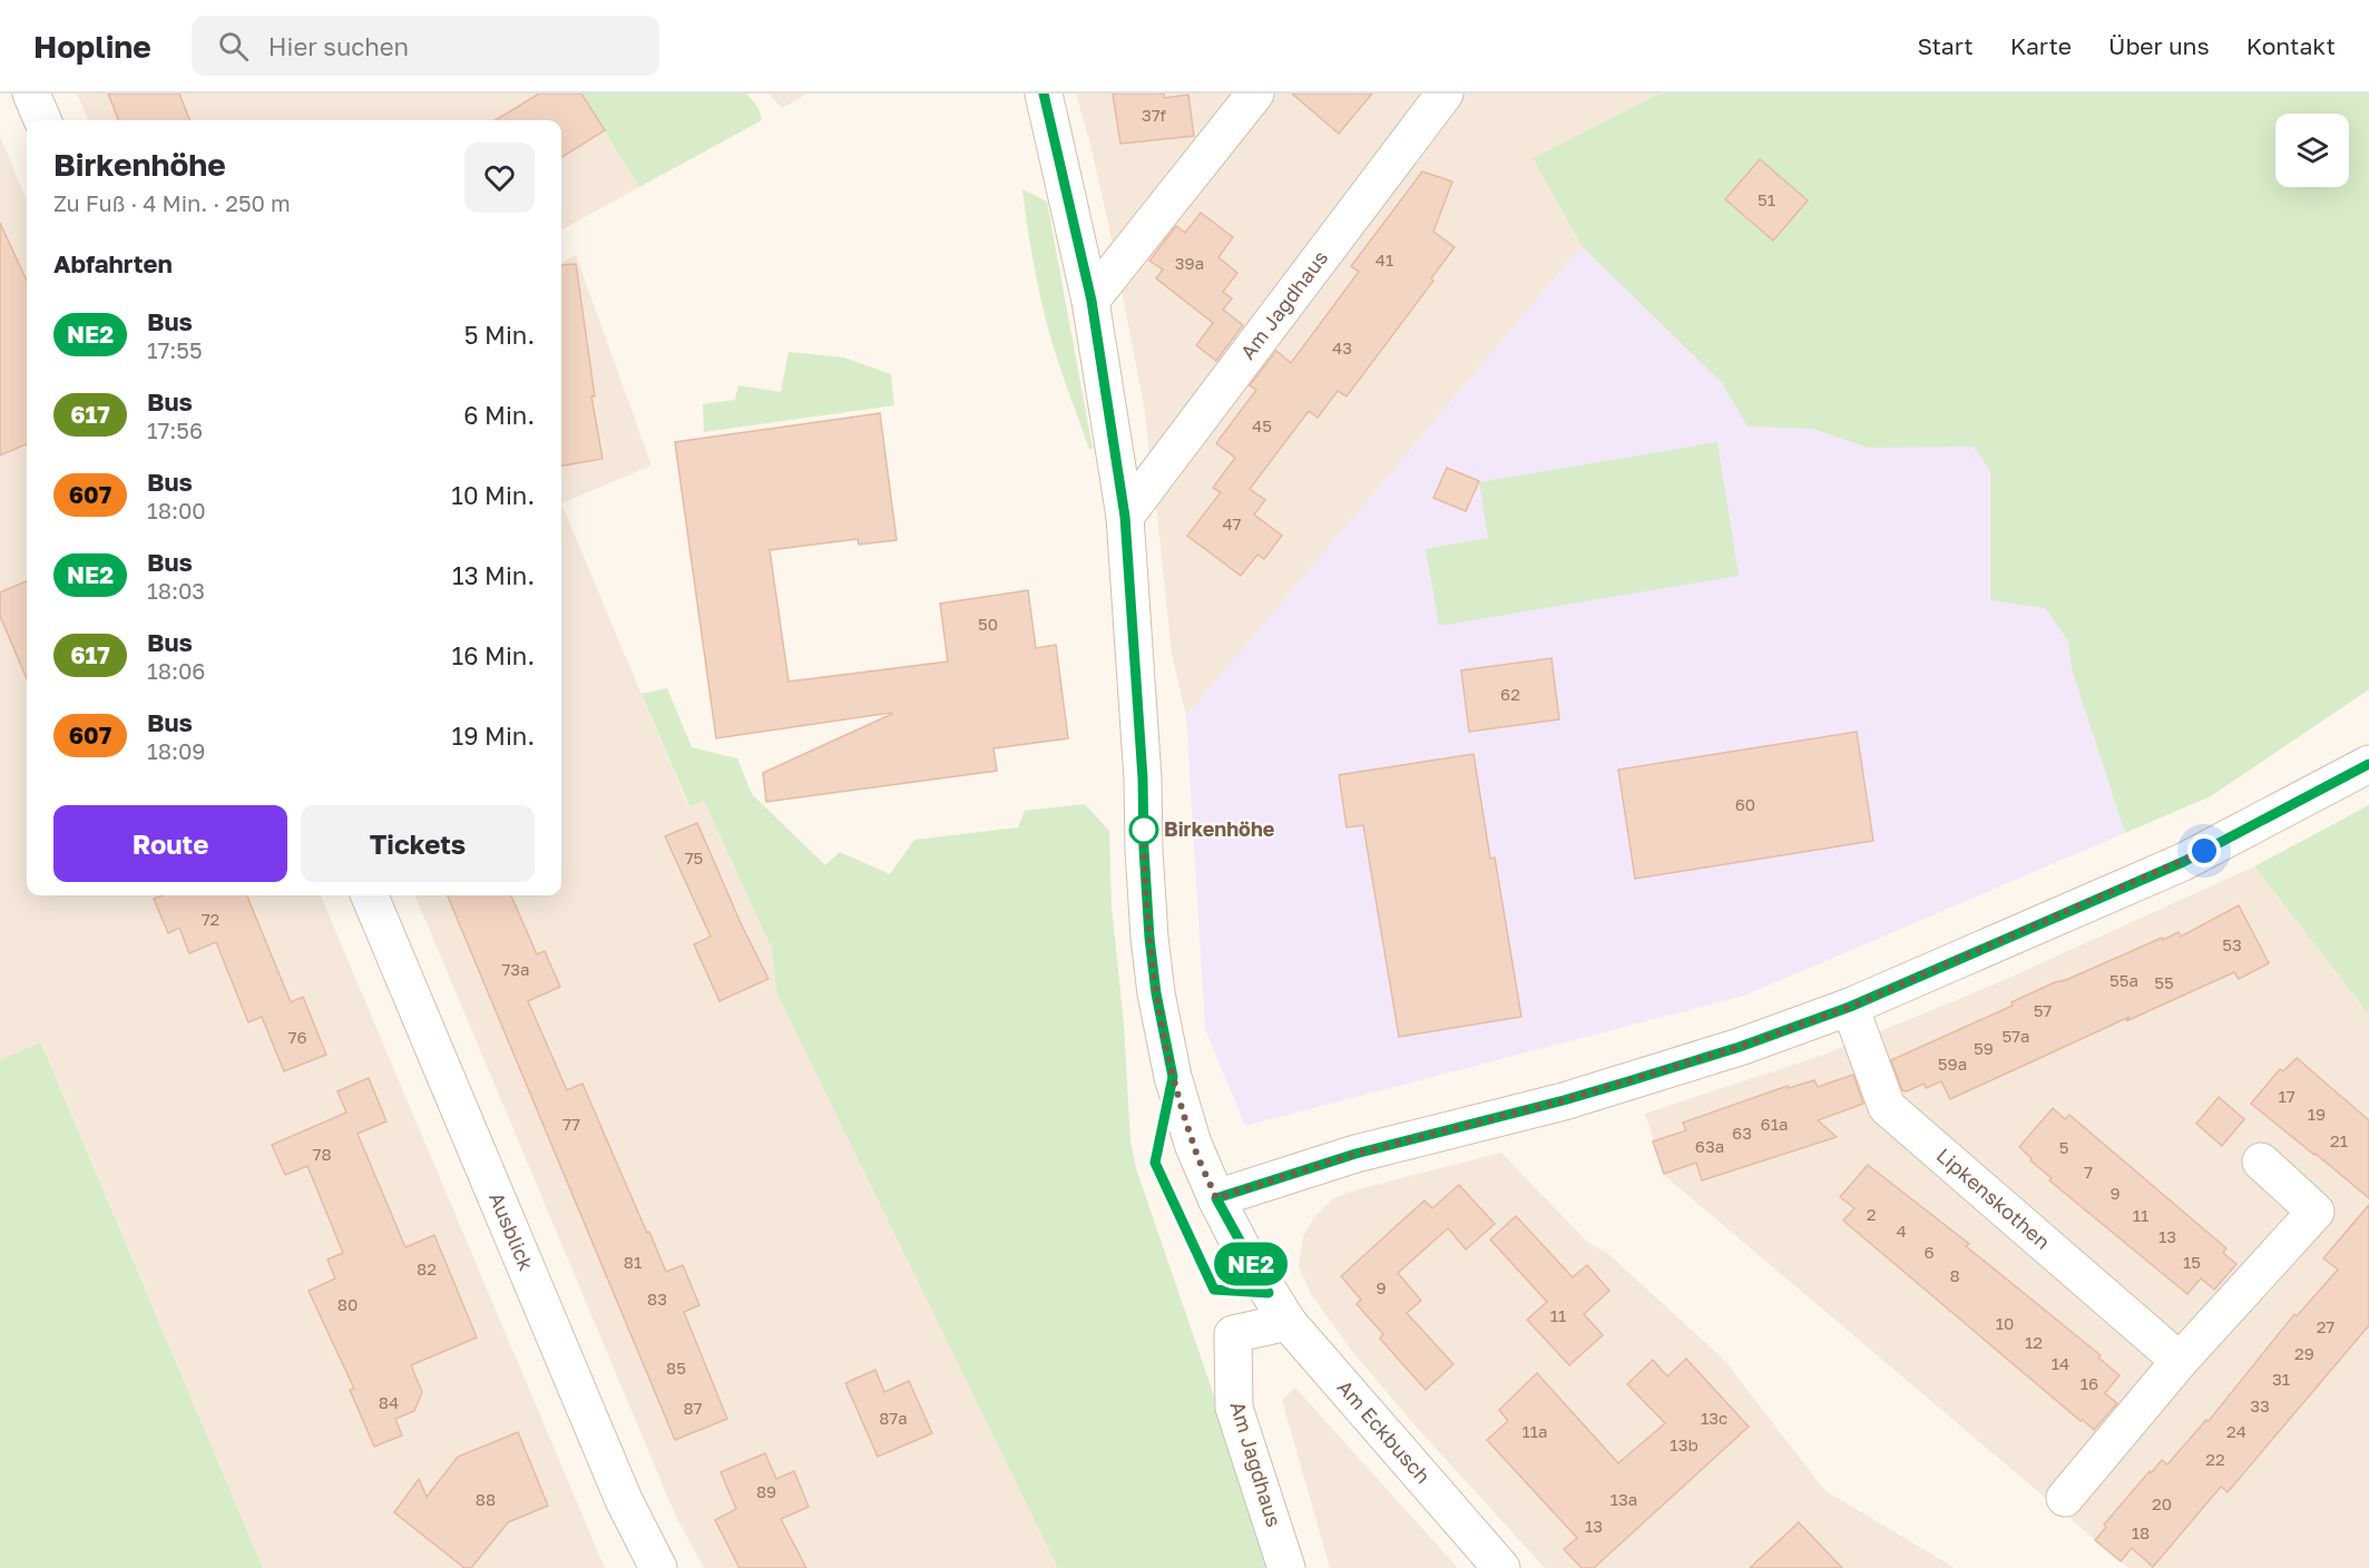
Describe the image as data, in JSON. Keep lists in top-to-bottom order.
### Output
{
  "streets": {
    "street": [
      "Am Jagdhaus",
      "Lipkenskothen",
      "Ausblick",
      "Am Eckbusch"
    ]
  },
  "crossings": [
    ["Am Jagdhaus", "Am Eckbusch"]
  ],
  "places": ["Birkenhöhe"],
  "lines": ["bus line NE2"],
  "house_numbers": [
    "37f",
    "51",
    "41",
    "39a",
    "43",
    "45",
    "47",
    "50",
    "62",
    "60",
    "75",
    "72",
    "53",
    "73a",
    "55a",
    "55",
    "57",
    "57a",
    "76",
    "59",
    "59a",
    "17",
    "19",
    "77",
    "61a",
    "63",
    "21",
    "63a",
    "5",
    "78",
    "7",
    "9",
    "2",
    "11",
    "4",
    "13",
    "6",
    "81",
    "15",
    "82",
    "8",
    "9",
    "83",
    "80",
    "11",
    "10",
    "27",
    "12",
    "29",
    "14",
    "85",
    "31",
    "16",
    "84",
    "33",
    "87",
    "87a",
    "13c",
    "11a",
    "24",
    "13b",
    "22",
    "89",
    "88",
    "13a",
    "20",
    "13",
    "18"
  ],
  "page": {
    "header": "Hopline",
    "search": "Hier suchen",
    "nav": [
      "Start",
      "Karte",
      "Über uns",
      "Kontakt"
    ],
    "on_map": "NE2",
    "heading": [
      ["Birkenhöhe", "Zu Fuß · 4 Min. · 250 m"],
      "Abfahrten"
    ],
    "list": [
      {
        "mark": "NE2",
        "name": "Bus",
        "note": "17:55",
        "value": "5 Min."
      },
      {
        "mark": "617",
        "name": "Bus",
        "note": "17:56",
        "value": "6 Min."
      },
      {
        "mark": "607",
        "name": "Bus",
        "note": "18:00",
        "value": "10 Min."
      },
      {
        "mark": "NE2",
        "name": "Bus",
        "note": "18:03",
        "value": "13 Min."
      },
      {
        "mark": "617",
        "name": "Bus",
        "note": "18:06",
        "value": "16 Min."
      },
      {
        "mark": "607",
        "name": "Bus",
        "note": "18:09",
        "value": "19 Min."
      }
    ],
    "buttons": ["Route", "Tickets"]
  }
}
